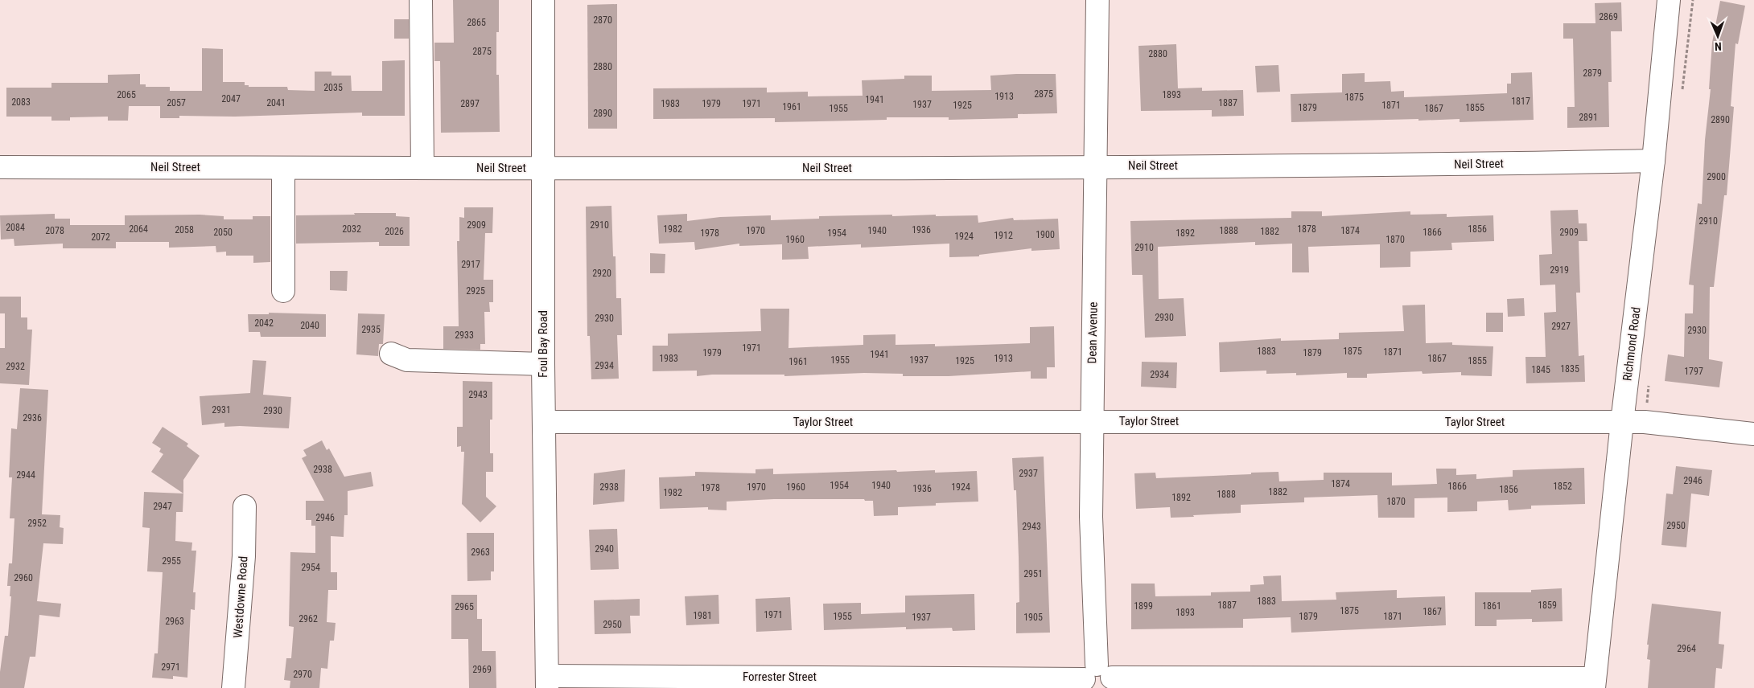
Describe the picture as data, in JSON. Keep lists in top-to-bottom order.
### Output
{
  "streets": {
    "street": [
      "Neil Street",
      "Dean Avenue",
      "Foul Bay Road",
      "Richmond Road",
      "Taylor Street",
      "Westdowne Road",
      "Forrester Street"
    ]
  },
  "crossings": [
    ["Neil Street", "Dean Avenue"],
    ["Neil Street", "Foul Bay Road"],
    ["Neil Street", "Richmond Road"],
    ["Dean Avenue", "Taylor Street"],
    ["Dean Avenue", "Forrester Street"],
    ["Foul Bay Road", "Taylor Street"],
    ["Foul Bay Road", "Forrester Street"],
    ["Richmond Road", "Taylor Street"],
    ["Richmond Road", "Forrester Street"]
  ],
  "house_numbers": [
    "2869",
    "2870",
    "2865",
    "2875",
    "2880",
    "2880",
    "2879",
    "2035",
    "2875",
    "2065",
    "1893",
    "1913",
    "1875",
    "2047",
    "1941",
    "1817",
    "2083",
    "2057",
    "2041",
    "1887",
    "2897",
    "1983",
    "1979",
    "1971",
    "1937",
    "1925",
    "1871",
    "1961",
    "1879",
    "1855",
    "1955",
    "1867",
    "2890",
    "2891",
    "2890",
    "2900",
    "2910",
    "2909",
    "2910",
    "2084",
    "2064",
    "2032",
    "1982",
    "1878",
    "1856",
    "2058",
    "1936",
    "2078",
    "1970",
    "1940",
    "1888",
    "1874",
    "2026",
    "1882",
    "2050",
    "1866",
    "2909",
    "1978",
    "1954",
    "1892",
    "1900",
    "1912",
    "1924",
    "2072",
    "1960",
    "1870",
    "2910",
    "2917",
    "2919",
    "2920",
    "2925",
    "2930",
    "2930",
    "2042",
    "2040",
    "2927",
    "2935",
    "2930",
    "2933",
    "1971",
    "1883",
    "1875",
    "1871",
    "1979",
    "1879",
    "1941",
    "1983",
    "1913",
    "1867",
    "1955",
    "1937",
    "1925",
    "1855",
    "1961",
    "2934",
    "2932",
    "1835",
    "1845",
    "1797",
    "2934",
    "2943",
    "2931",
    "2930",
    "2936",
    "2938",
    "2937",
    "2944",
    "2946",
    "1874",
    "1954",
    "1940",
    "1866",
    "1852",
    "2938",
    "1970",
    "1960",
    "1924",
    "1978",
    "1936",
    "1856",
    "1882",
    "1982",
    "1888",
    "1892",
    "1870",
    "2947",
    "2946",
    "2952",
    "2950",
    "2943",
    "2940",
    "2963",
    "2955",
    "2954",
    "2951",
    "2960",
    "1883",
    "1887",
    "1859",
    "1899",
    "1861",
    "2965",
    "1875",
    "1867",
    "1893",
    "1971",
    "1981",
    "1955",
    "1879",
    "1871",
    "1937",
    "1905",
    "2962",
    "2963",
    "2950",
    "2964",
    "2971",
    "2969",
    "2970"
  ],
  "north": "bottom"
}
